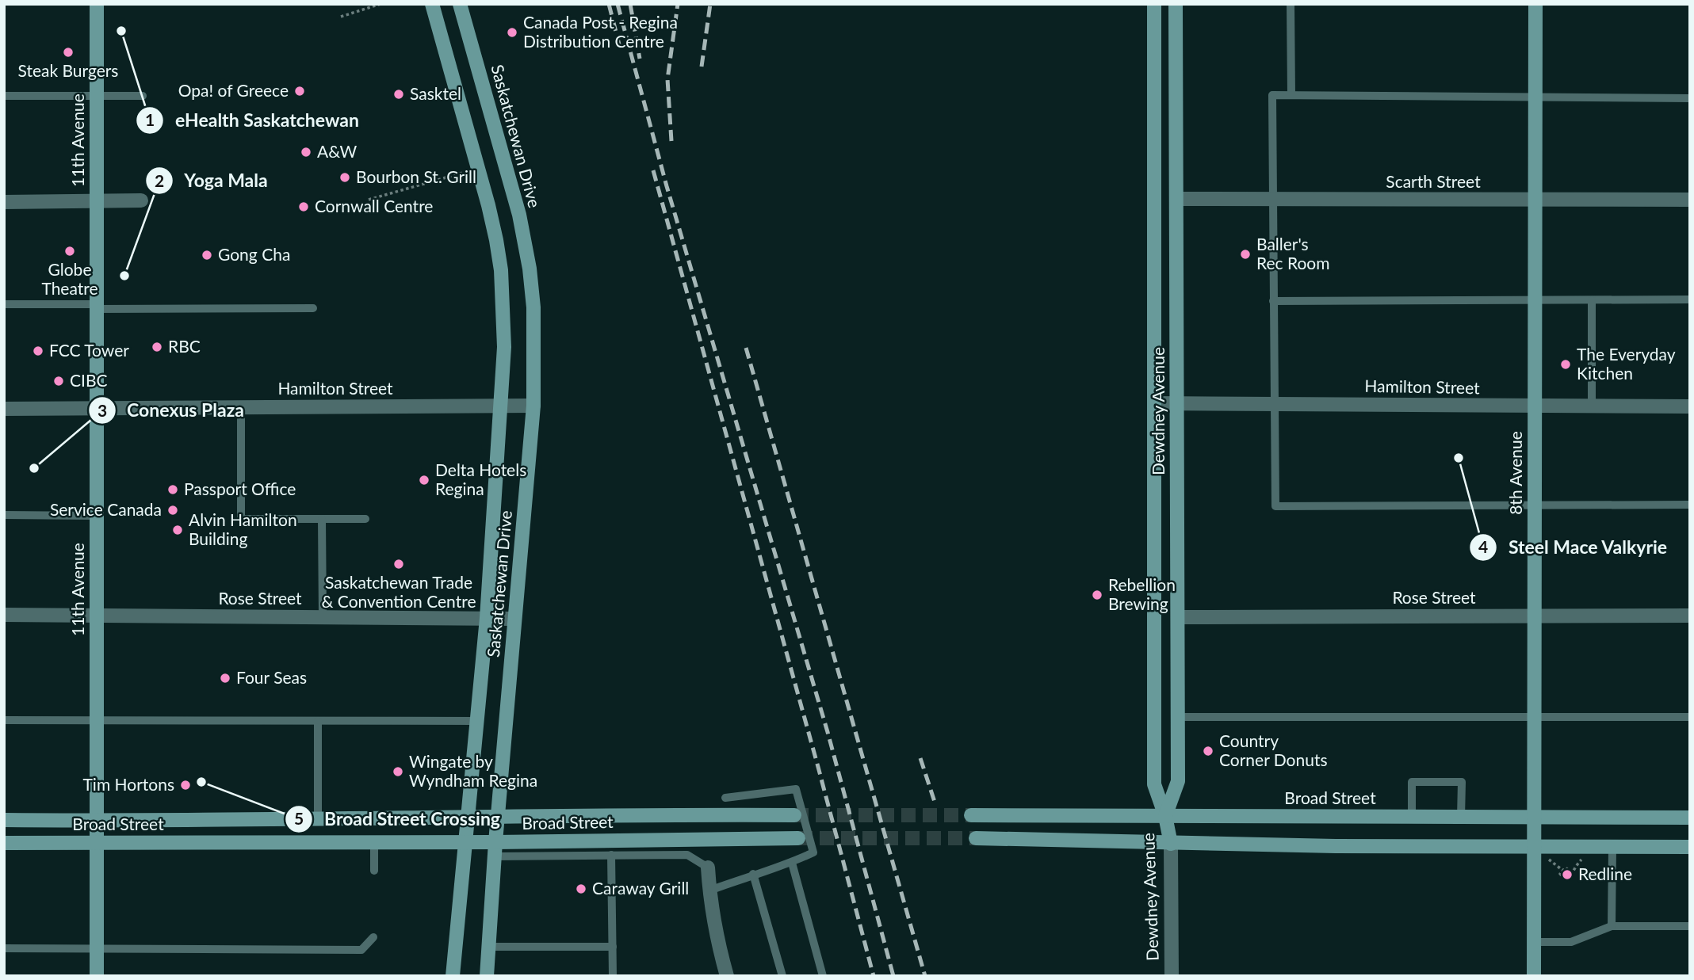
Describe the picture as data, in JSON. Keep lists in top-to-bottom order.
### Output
{
  "streets": {
    "main road": [
      "Saskatchewan Drive",
      "11th Avenue",
      "Dewdney Avenue",
      "8th Avenue",
      "Broad Street"
    ],
    "street": ["Scarth Street", "Hamilton Street", "Rose Street"]
  },
  "crossings": [
    ["Saskatchewan Drive", "Hamilton Street"],
    ["Saskatchewan Drive", "Rose Street"],
    ["Saskatchewan Drive", "Broad Street"],
    ["11th Avenue", "Hamilton Street"],
    ["11th Avenue", "Rose Street"],
    ["11th Avenue", "Broad Street"],
    ["Scarth Street", "Dewdney Avenue"],
    ["Scarth Street", "8th Avenue"],
    ["Hamilton Street", "Dewdney Avenue"],
    ["Hamilton Street", "8th Avenue"],
    ["Dewdney Avenue", "Rose Street"],
    ["Dewdney Avenue", "Broad Street"],
    ["8th Avenue", "Rose Street"],
    ["8th Avenue", "Broad Street"]
  ],
  "places": [
    "eHealth Saskatchewan",
    "Canada Post - Regina Distribution Centre",
    "Steak Burgers",
    "Opa! of Greece",
    "Sasktel",
    "A&W",
    "Bourbon St. Grill",
    "Cornwall Centre",
    "Globe Theatre",
    "Baller's Rec Room",
    "Gong Cha",
    "Yoga Mala",
    "RBC",
    "FCC Tower",
    "The Everyday Kitchen",
    "CIBC",
    "Steel Mace Valkyrie",
    "Conexus Plaza",
    "Delta Hotels Regina",
    "Passport Office",
    "Service Canada",
    "Alvin Hamilton Building",
    "Saskatchewan Trade & Convention Centre",
    "Rebellion Brewing",
    "Four Seas",
    "Country Corner Donuts",
    "Wingate by Wyndham Regina",
    "Broad Street Crossing",
    "Tim Hortons",
    "Redline",
    "Caraway Grill"
  ]
}
